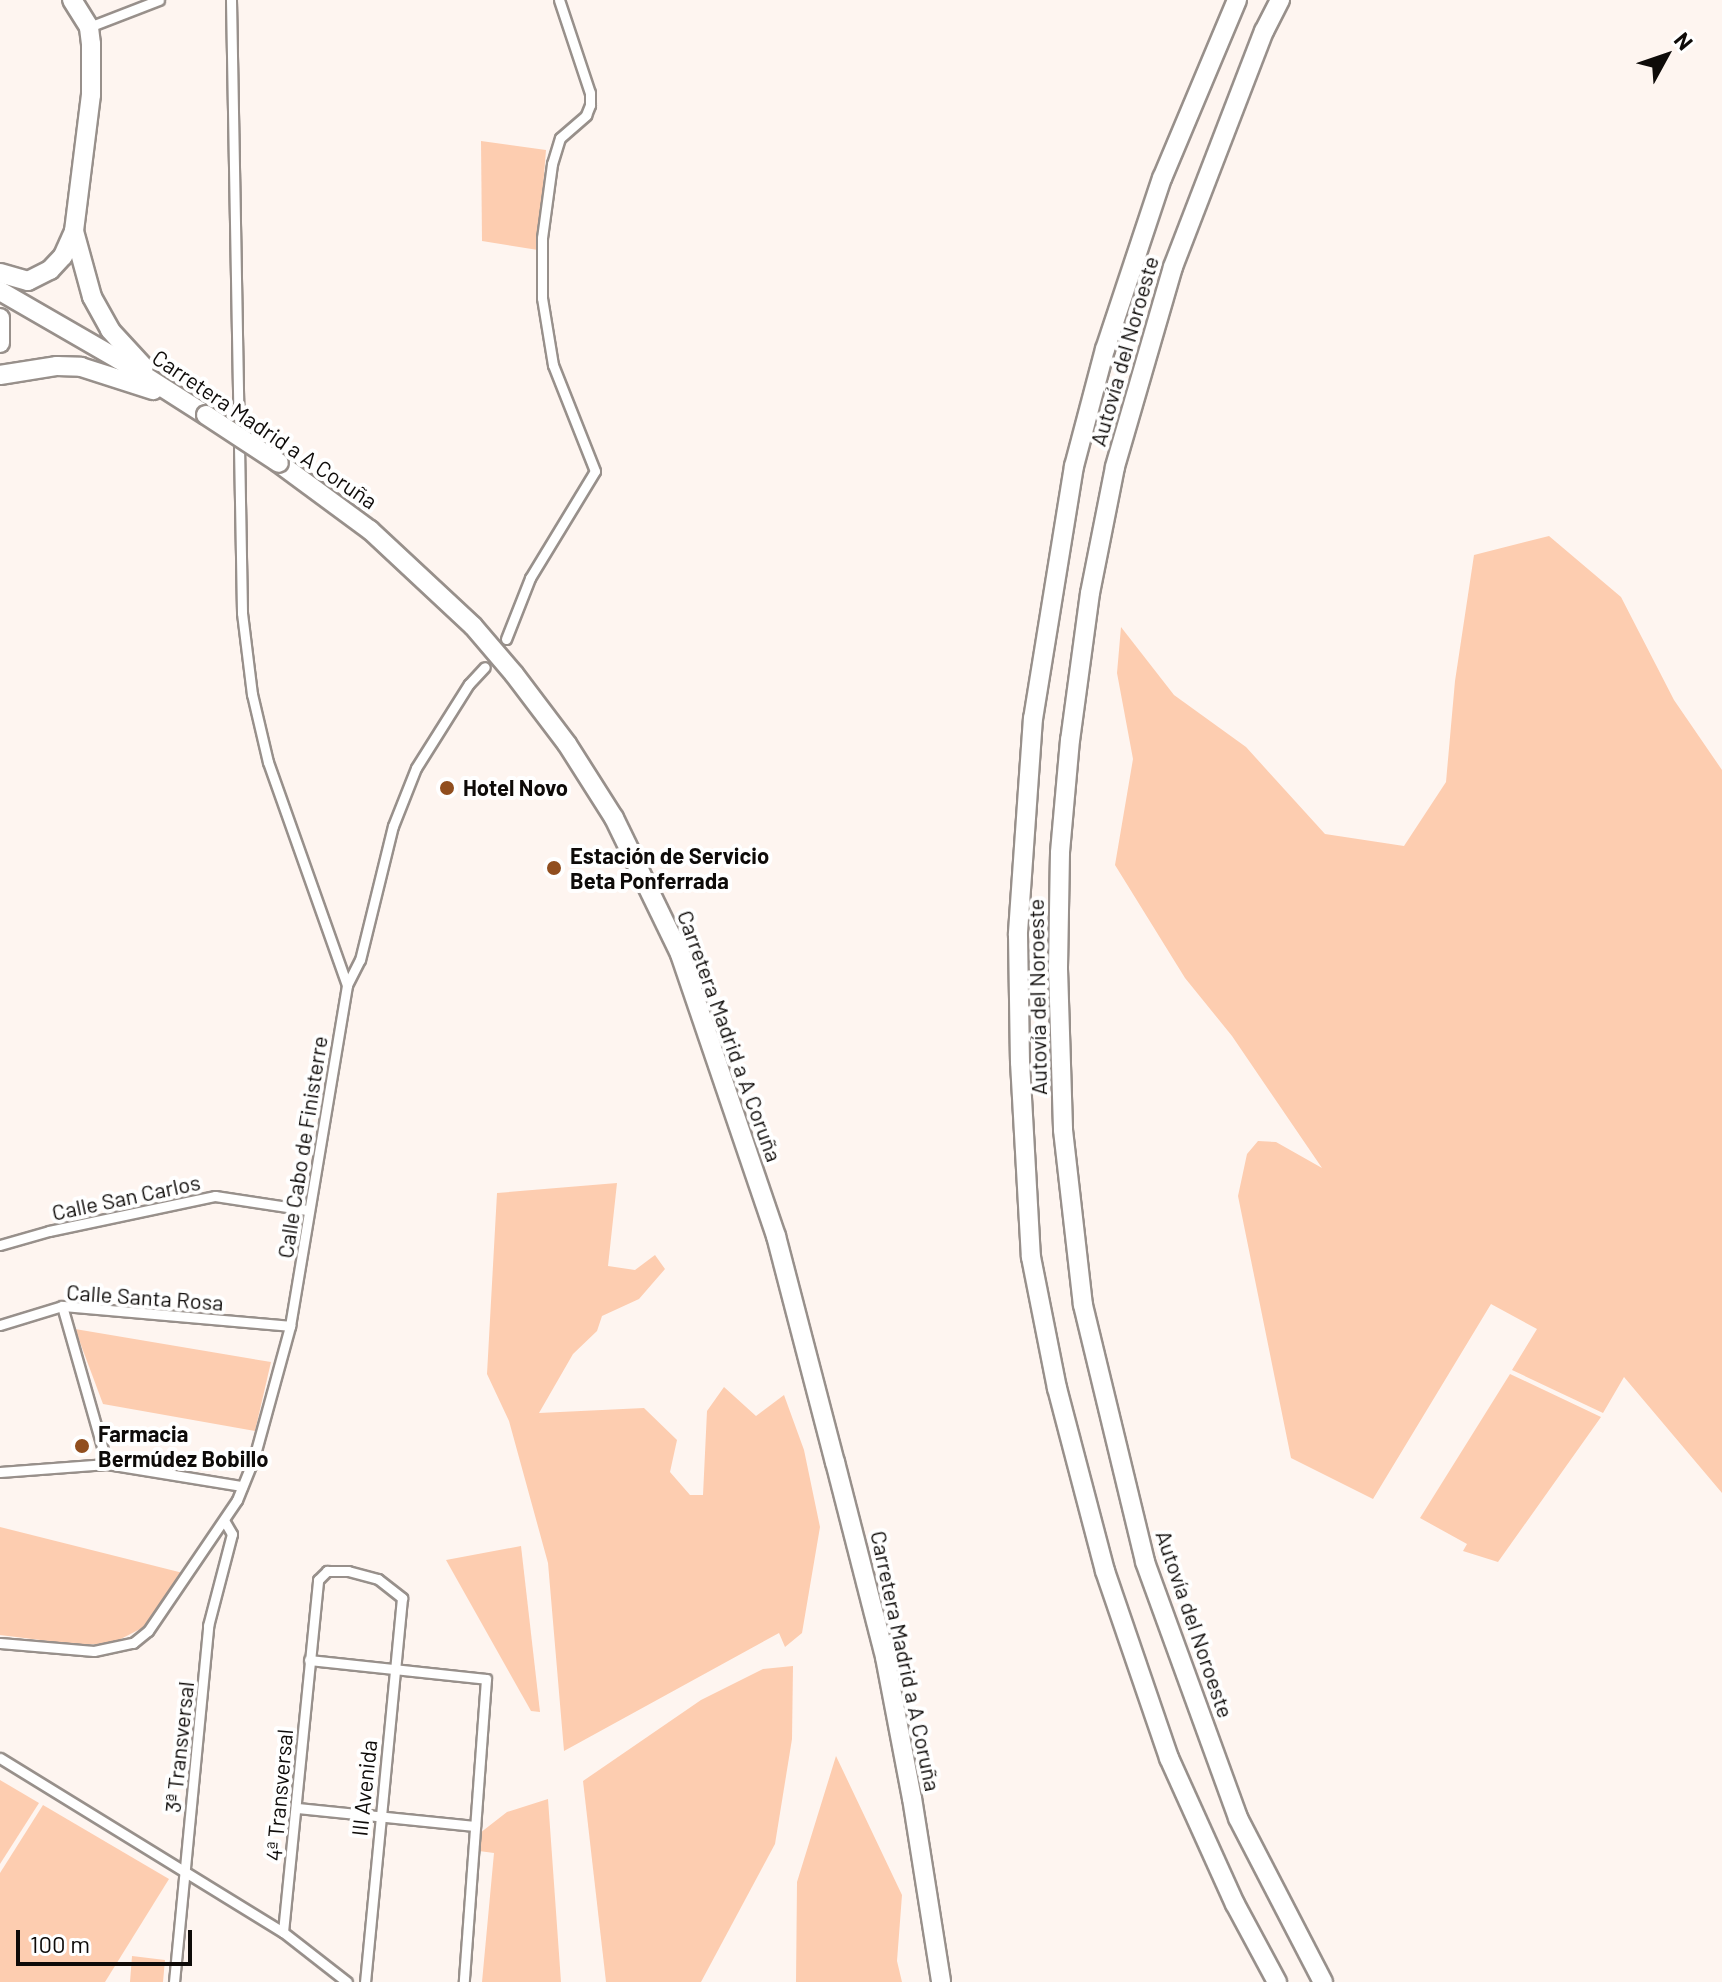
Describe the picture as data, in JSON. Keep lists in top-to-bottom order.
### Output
{
  "streets": {
    "highway": ["Autovía del Noroeste", "Carretera Madrid a A Coruña"],
    "street": [
      "Calle Cabo de Finisterre",
      "Calle San Carlos",
      "Calle Santa Rosa",
      "3ª Transversal",
      "III Avenida",
      "4ª Transversal"
    ]
  },
  "crossings": [
    ["Calle Cabo de Finisterre", "Calle San Carlos"],
    ["Calle Cabo de Finisterre", "Calle Santa Rosa"],
    ["Calle Cabo de Finisterre", "3ª Transversal"],
    ["III Avenida", "4ª Transversal"]
  ],
  "places": ["Hotel Novo", "Estación de Servicio Beta Ponferrada", "Farmacia Bermúdez Bobillo"],
  "scale_bar": "100 m",
  "north": "top right"
}
